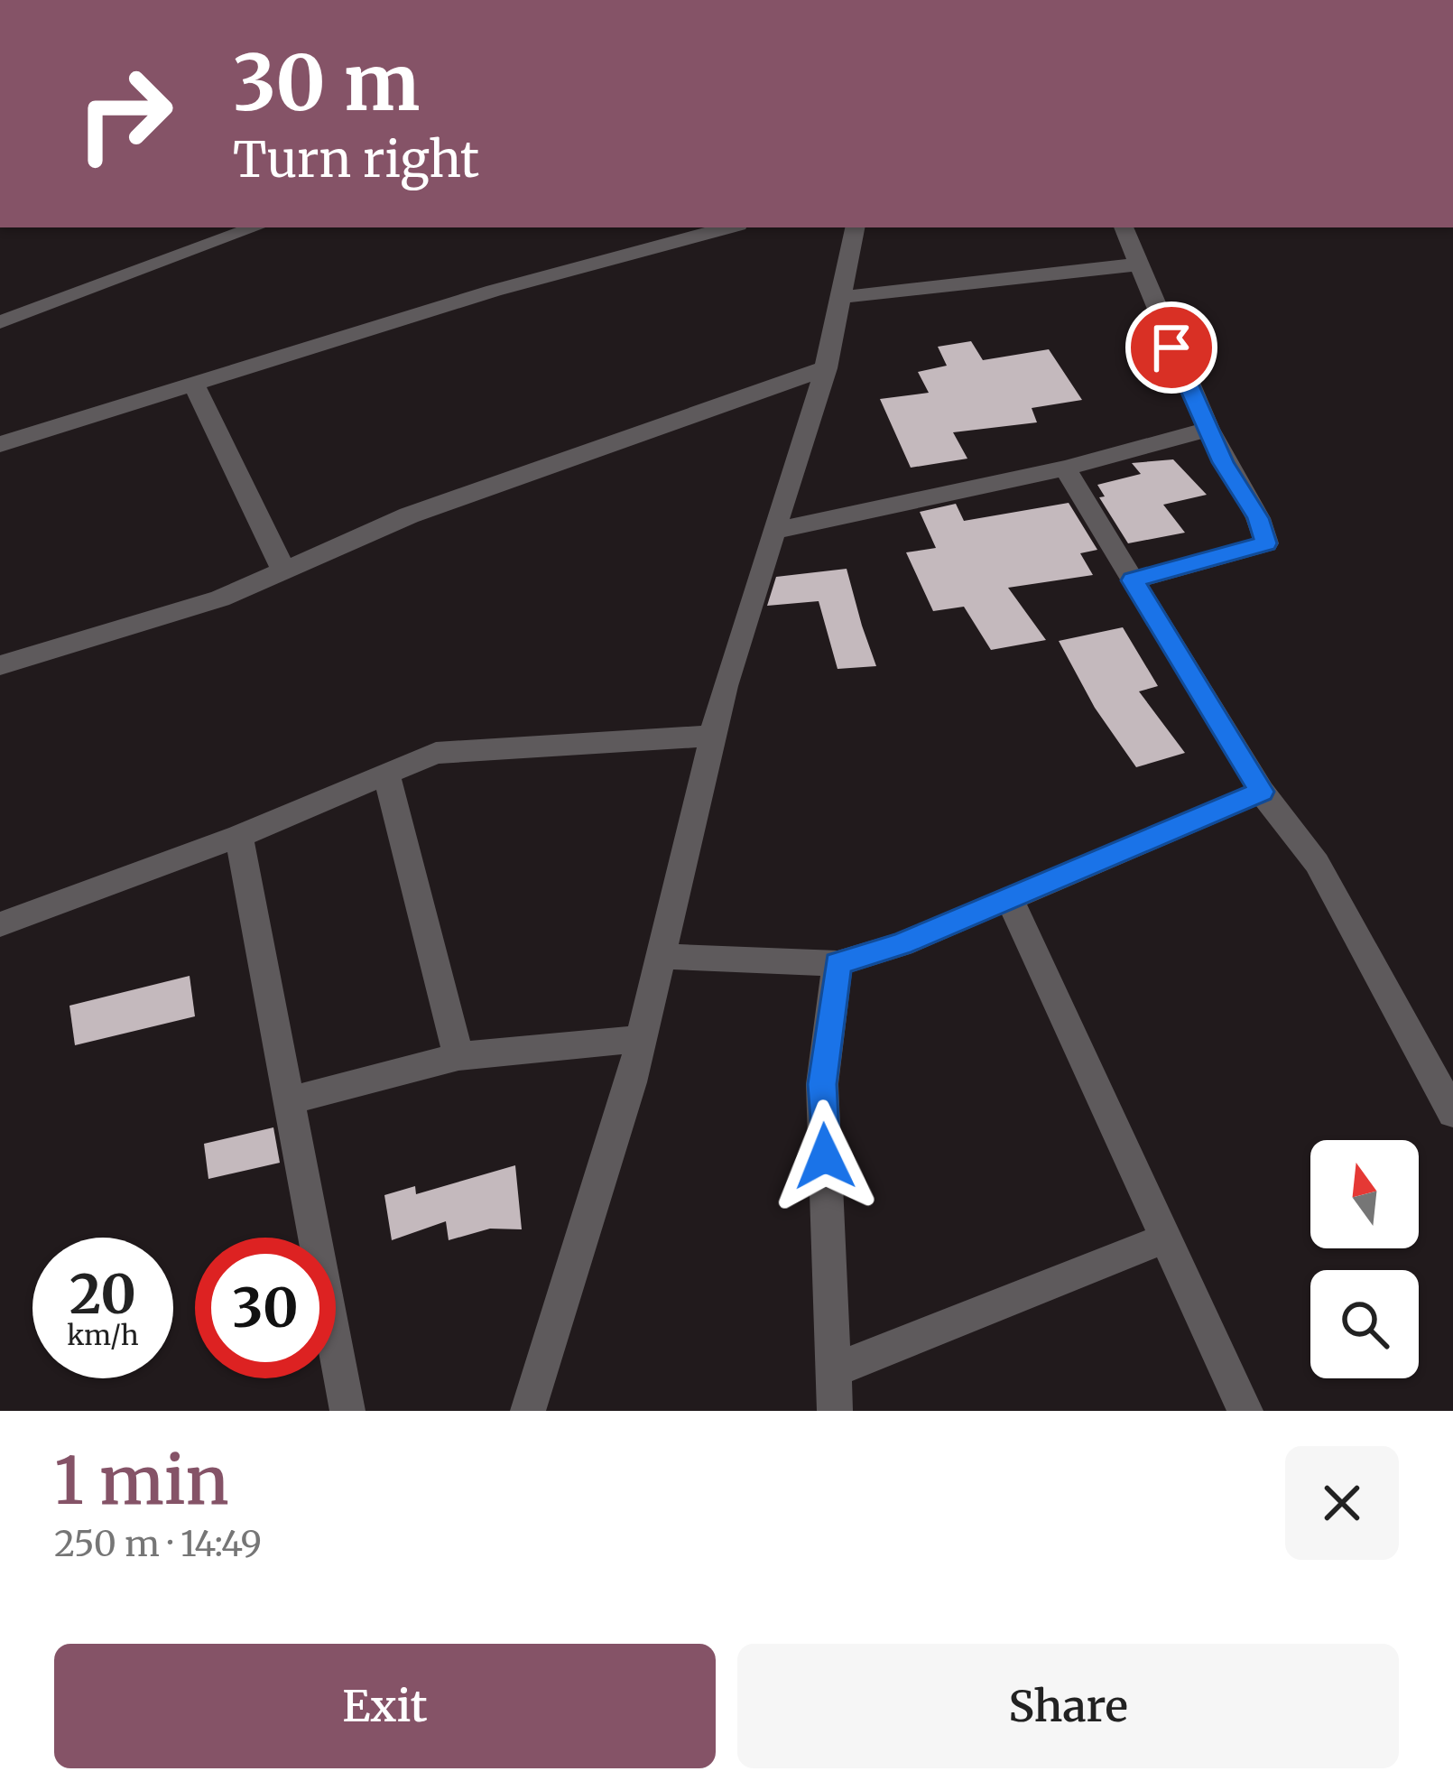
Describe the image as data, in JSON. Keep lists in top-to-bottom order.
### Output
{
  "north": "top",
  "page": {
    "turn": ["30 m", "Turn right"],
    "speed": "20 km/h",
    "limit": "30",
    "heading": ["1 min", "250 m · 14:49"],
    "buttons": ["Exit", "Share"]
  }
}
